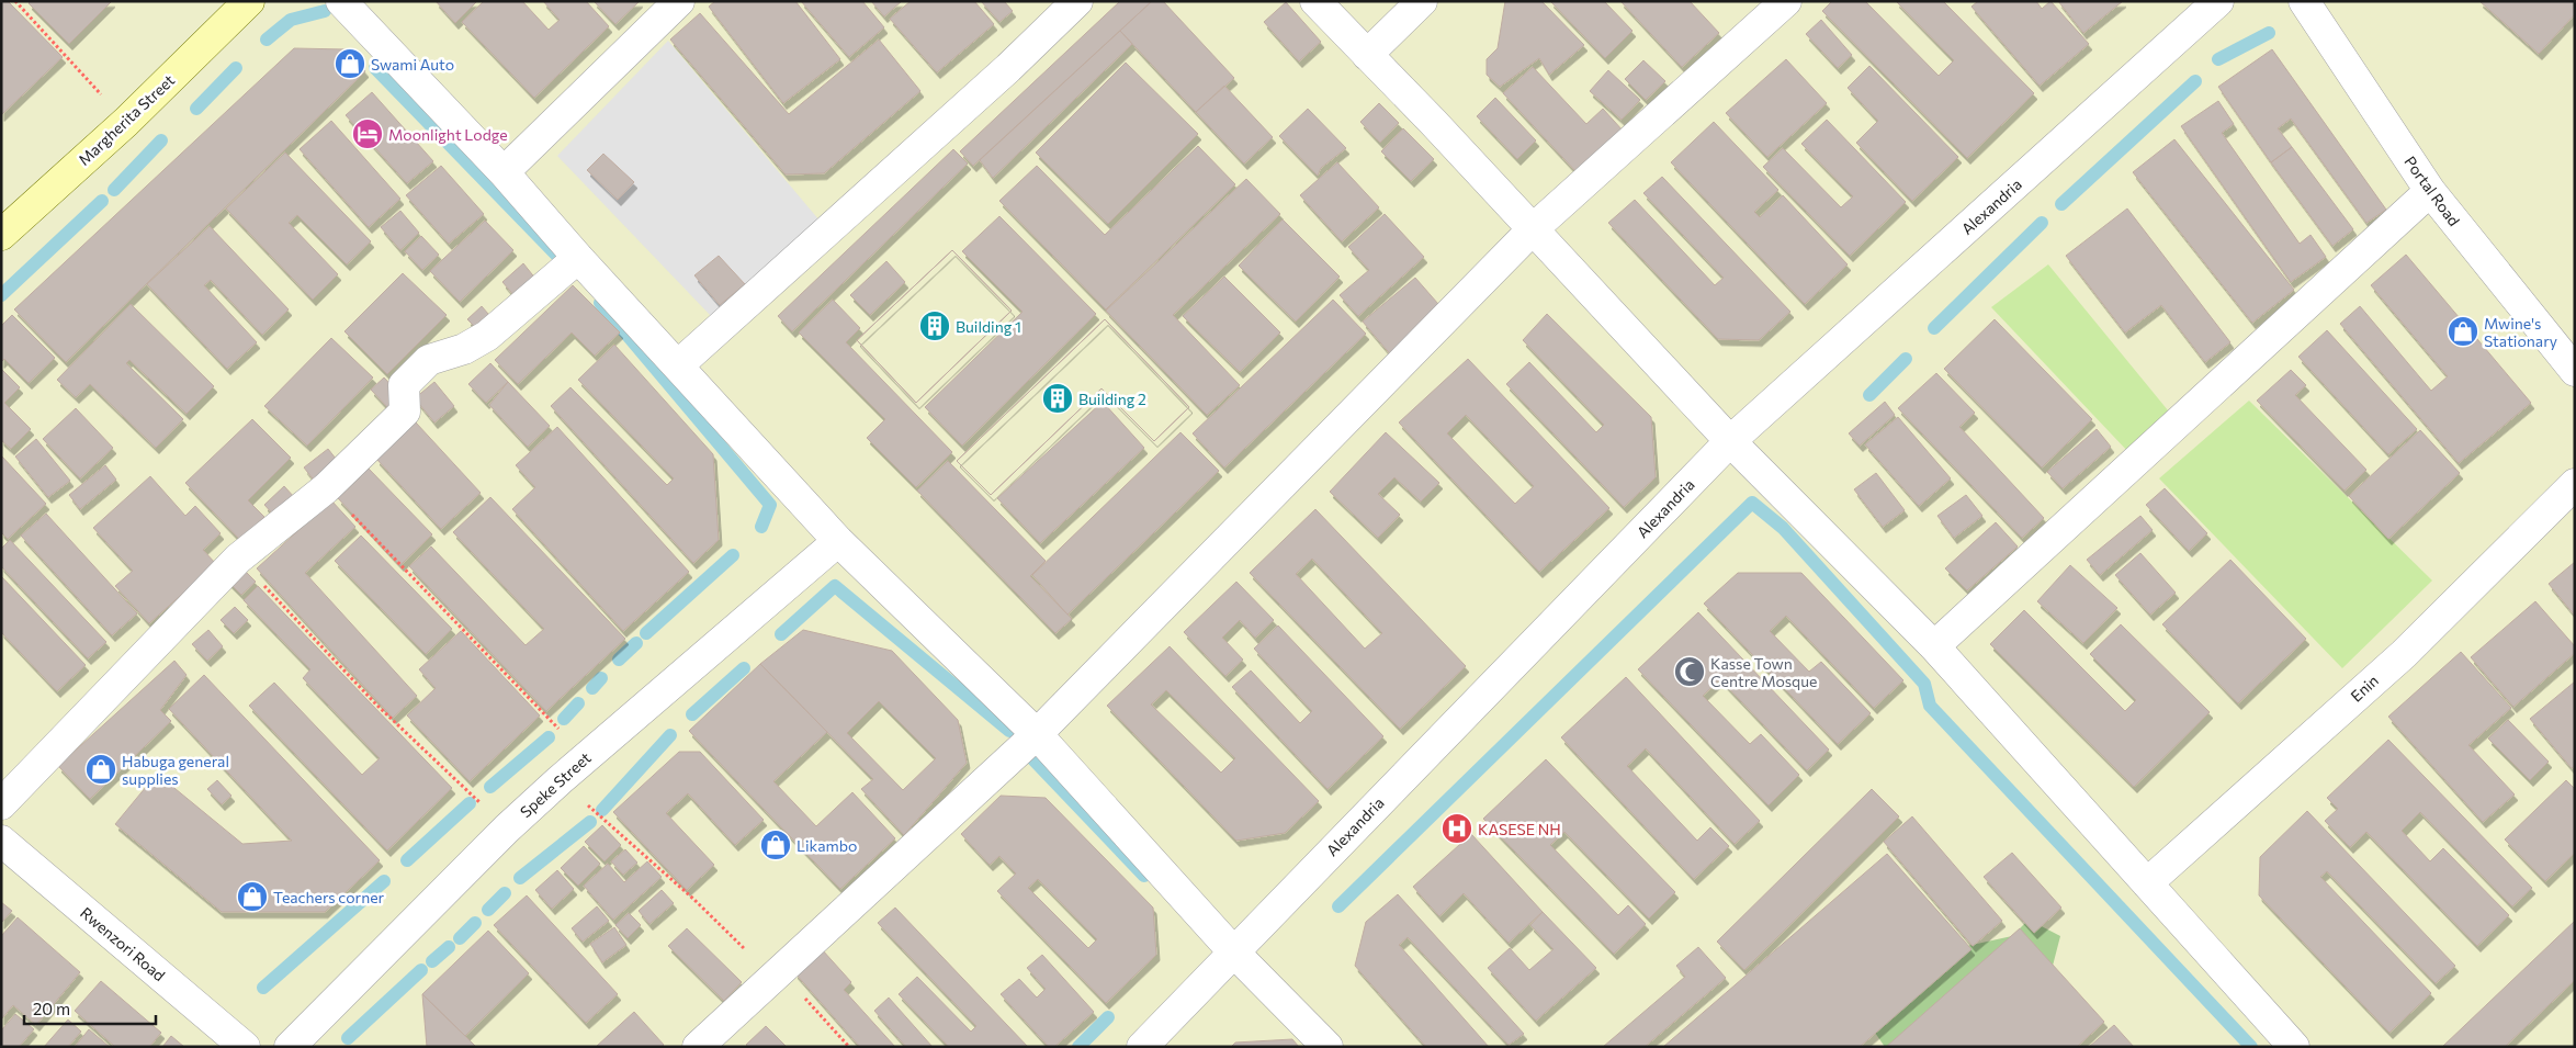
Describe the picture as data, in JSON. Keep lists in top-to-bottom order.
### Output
{
  "streets": {
    "street": [
      "Margherita Street",
      "Portal Road",
      "Alexandria",
      "Enin",
      "Speke Street",
      "Rwenzori Road"
    ]
  },
  "places": {
    "shop": [
      "Swami Auto",
      "Mwine's Stationary",
      "Habuga general supplies",
      "Likambo",
      "Teachers corner"
    ],
    "hotel": ["Moonlight Lodge"],
    "building": ["Building 1", "Building 2"],
    "mosque": ["Kasse Town Centre Mosque"],
    "hospital": ["KASESE NH"]
  },
  "scale_bar": "20 m"
}
